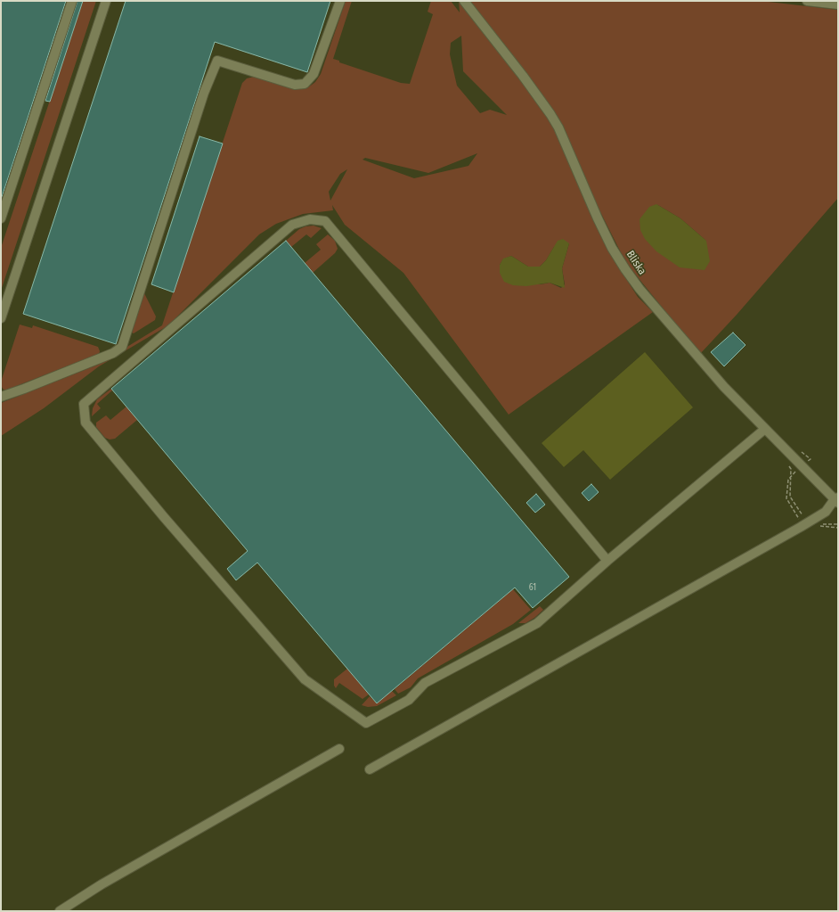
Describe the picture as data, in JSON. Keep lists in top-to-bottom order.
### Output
{
  "streets": {
    "street": ["Bliska"]
  },
  "house_numbers": ["61"]
}
